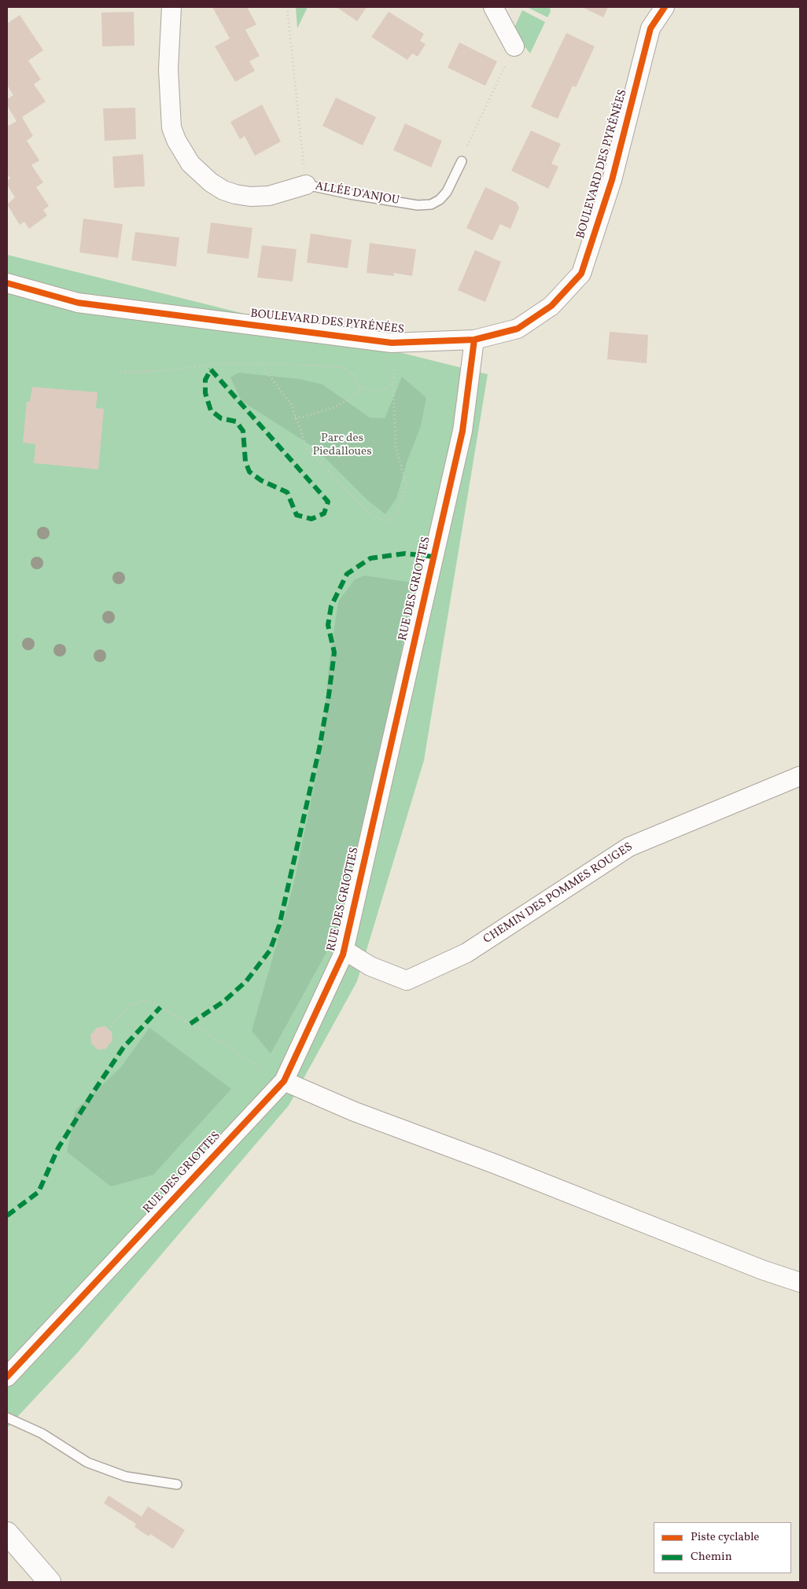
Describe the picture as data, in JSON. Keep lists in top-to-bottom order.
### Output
{
  "streets": {
    "street": [
      "BOULEVARD DES PYRÉNÉES",
      "ALLÉE D'ANJOU",
      "RUE DES GRIOTTES",
      "CHEMIN DES POMMES ROUGES"
    ]
  },
  "crossings": [
    ["BOULEVARD DES PYRÉNÉES", "RUE DES GRIOTTES"],
    ["RUE DES GRIOTTES", "CHEMIN DES POMMES ROUGES"]
  ],
  "parks": ["Parc des Piedalloues"],
  "legend": ["Piste cyclable", "Chemin"]
}
